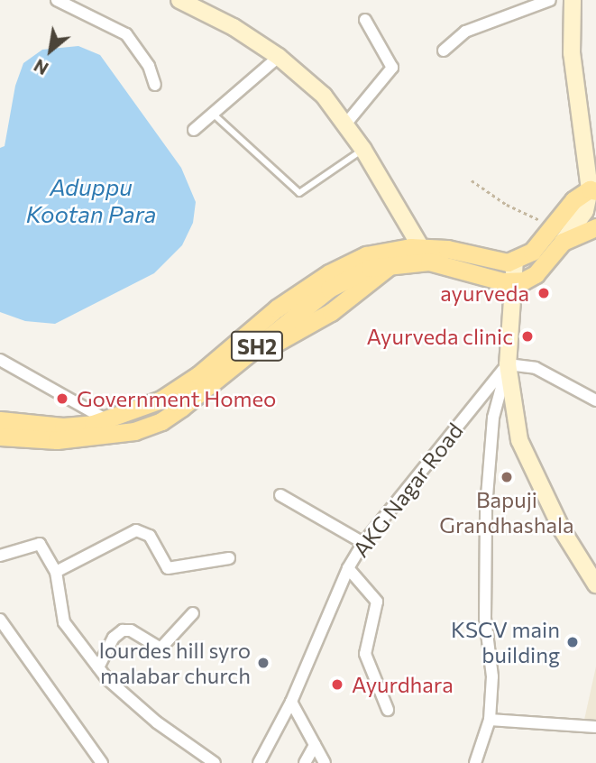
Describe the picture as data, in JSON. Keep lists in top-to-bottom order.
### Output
{
  "streets": {
    "main road": ["SH2"],
    "street": ["AKG Nagar Road"]
  },
  "water": ["Aduppu Kootan Para"],
  "places": [
    "ayurveda",
    "Ayurveda clinic",
    "Government Homeo",
    "Bapuji Grandhashala",
    "KSCV main building",
    "lourdes hill syro malabar church",
    "Ayurdhara"
  ],
  "north": "bottom left"
}
